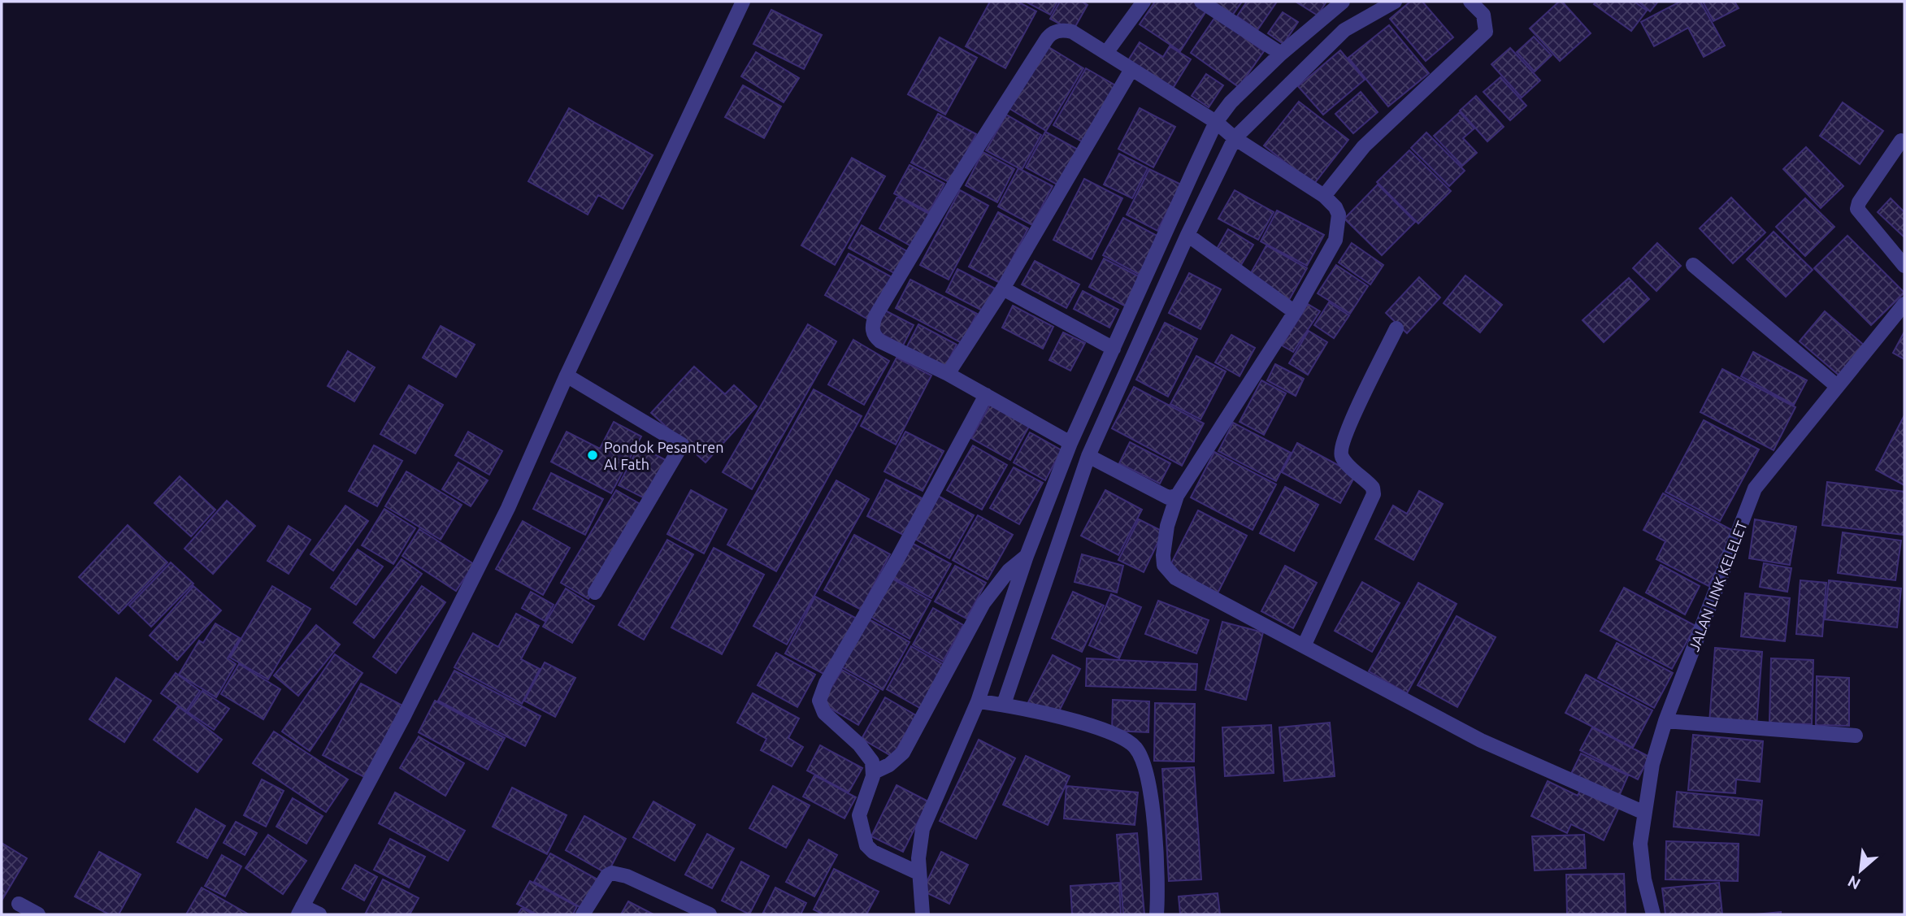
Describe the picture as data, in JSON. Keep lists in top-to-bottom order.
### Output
{
  "streets": {
    "street": ["JALAN LINK KELELET"]
  },
  "places": ["Pondok Pesantren Al Fath"],
  "north": "bottom left"
}
